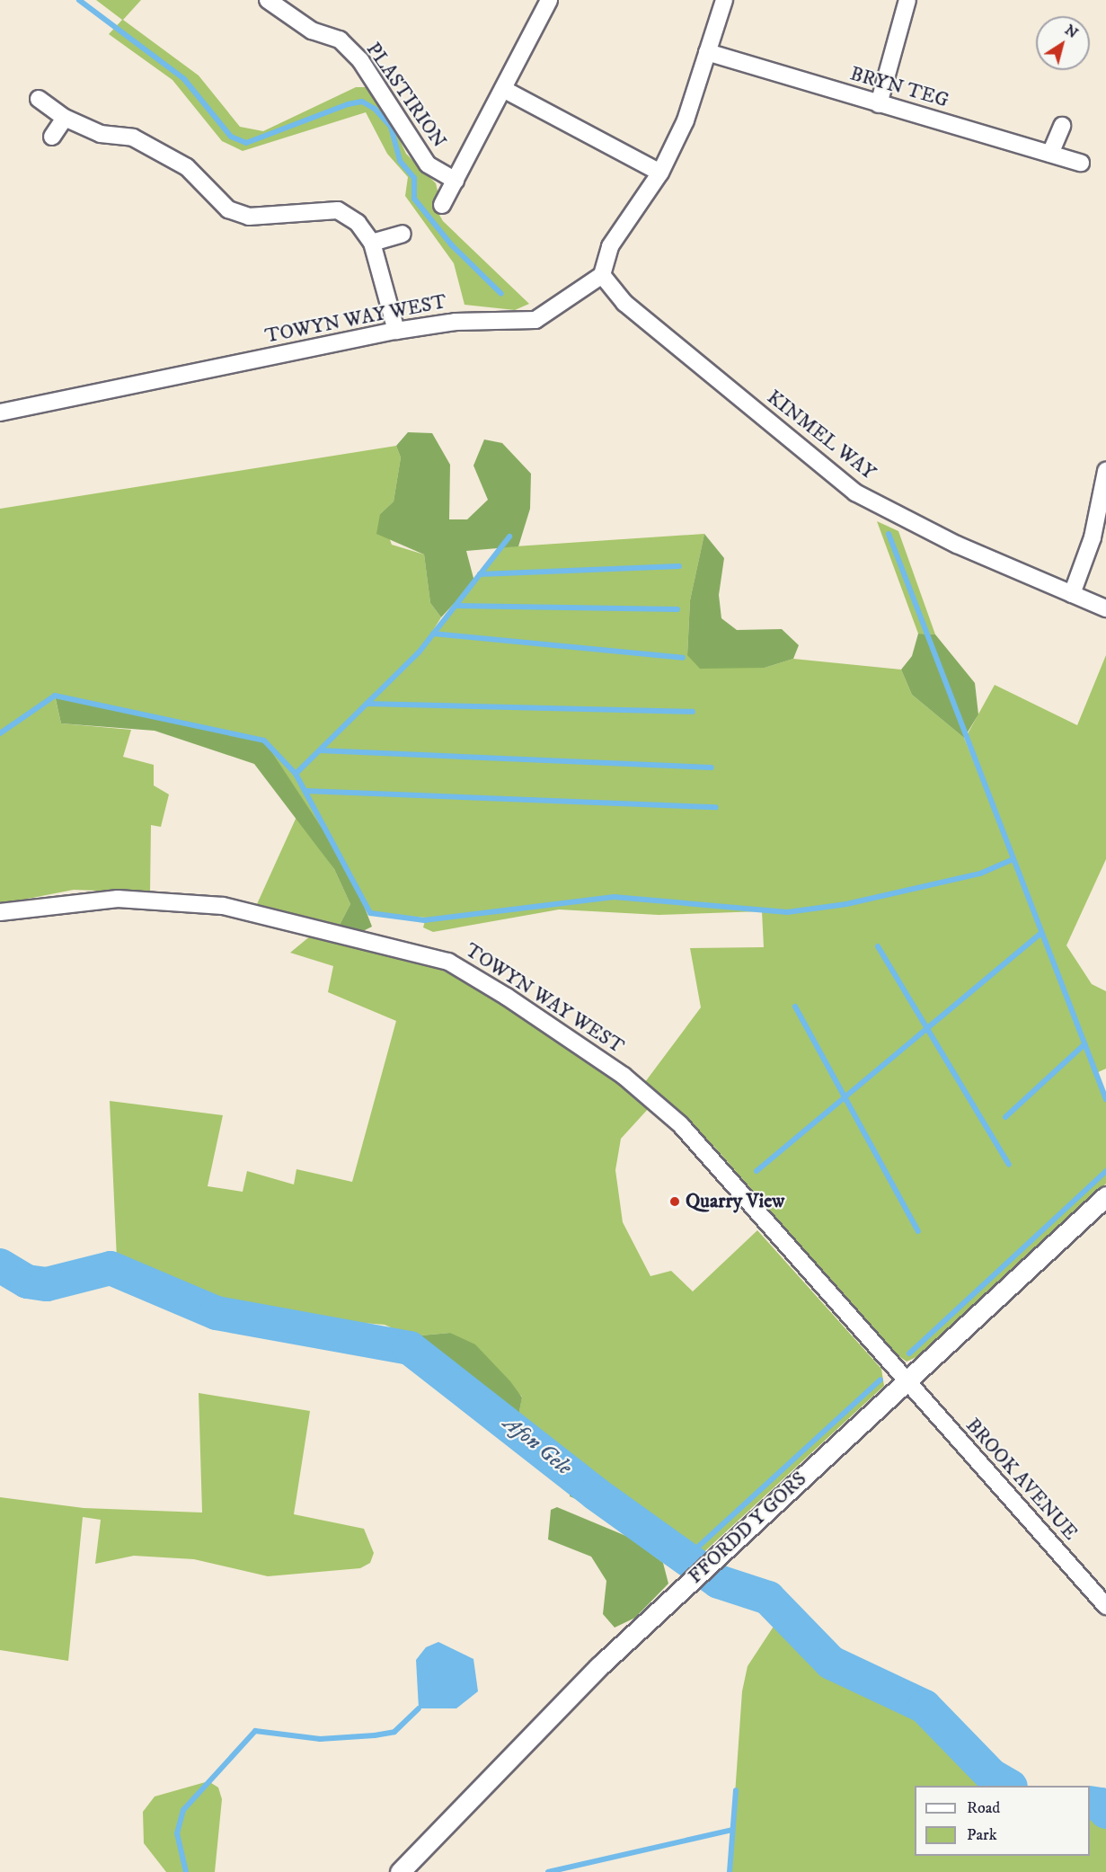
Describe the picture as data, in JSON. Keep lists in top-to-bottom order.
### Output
{
  "streets": {
    "street": [
      "BRYN TEG",
      "PLASTIRION",
      "TOWYN WAY WEST",
      "KINMEL WAY",
      "BROOK AVENUE",
      "FFORDD Y GORS"
    ]
  },
  "crossings": [
    ["TOWYN WAY WEST", "KINMEL WAY"],
    ["TOWYN WAY WEST", "BROOK AVENUE"],
    ["TOWYN WAY WEST", "FFORDD Y GORS"],
    ["BROOK AVENUE", "FFORDD Y GORS"]
  ],
  "water": ["Afon Gele"],
  "places": ["Quarry View"],
  "legend": ["Road", "Park"],
  "north": "top right"
}
